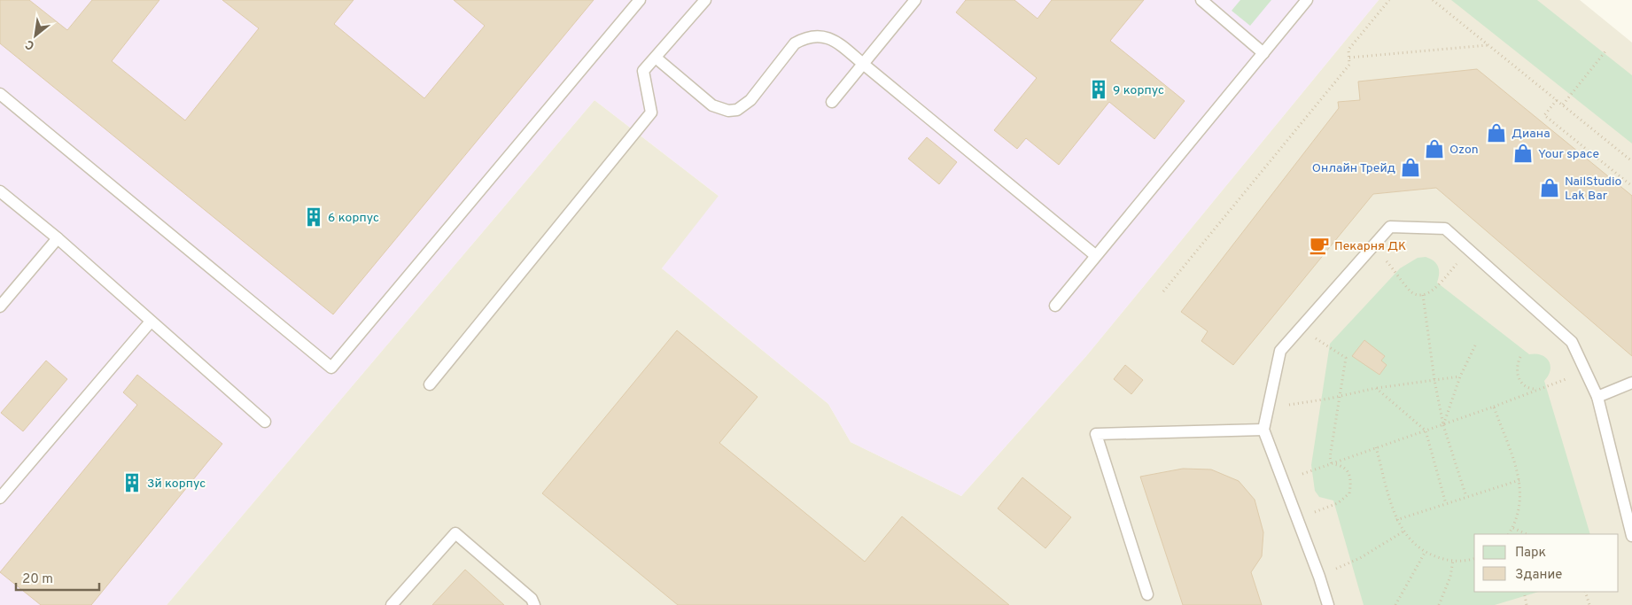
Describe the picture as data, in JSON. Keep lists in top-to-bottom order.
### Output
{
  "places": {
    "building": ["9 корпус", "6 корпус", "3й корпус"],
    "shop": [
      "Диана",
      "Ozon",
      "Your space",
      "Онлайн Трейд",
      "NailStudio Lak Bar"
    ],
    "cafe": ["Пекарня ДК"]
  },
  "legend": ["Парк", "Здание"],
  "scale_bar": "20 m",
  "north": "bottom left"
}
